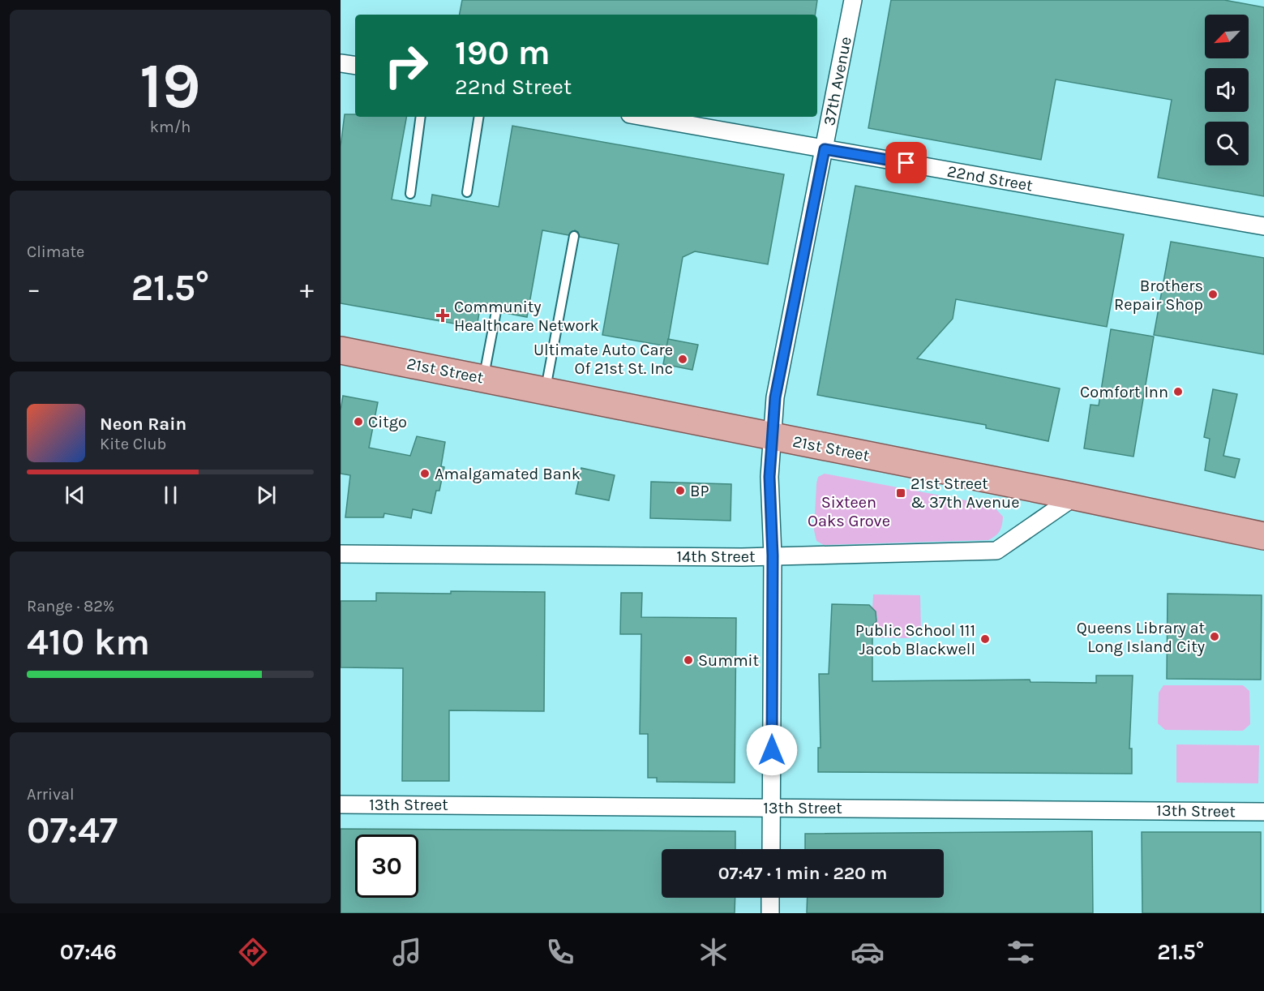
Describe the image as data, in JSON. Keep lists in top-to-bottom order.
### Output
{
  "streets": {
    "main road": ["21st Street"],
    "street": [
      "37th Avenue",
      "22nd Street",
      "14th Street",
      "13th Street"
    ]
  },
  "crossings": [
    ["37th Avenue", "22nd Street"],
    ["37th Avenue", "21st Street"],
    ["37th Avenue", "14th Street"],
    ["37th Avenue", "13th Street"],
    ["21st Street", "14th Street"]
  ],
  "parks": ["Sixteen Oaks Grove"],
  "places": {
    "other": [
      "Brothers Repair Shop",
      "Ultimate Auto Care Of 21st St. Inc",
      "Comfort Inn",
      "Citgo",
      "Amalgamated Bank",
      "BP",
      "Queens Library at Long Island City",
      "Public School 111 Jacob Blackwell",
      "Summit"
    ],
    "health": ["Community Healthcare Network"],
    "transit": ["21st Street & 37th Avenue"]
  },
  "north": "bottom left",
  "page": {
    "tile": [
      ["19", "km/h"],
      "Climate",
      ["Range · 82%", "410 km"],
      ["Arrival", "07:47"]
    ],
    "turn": ["190 m", "22nd Street"],
    "heat": ["−", "21.5°", "+"],
    "song": ["Neon Rain", "Kite Club"],
    "limit": "30",
    "trip": "07:47 · 1 min · 220 m",
    "tabs": ["07:46", "21.5°"]
  }
}
